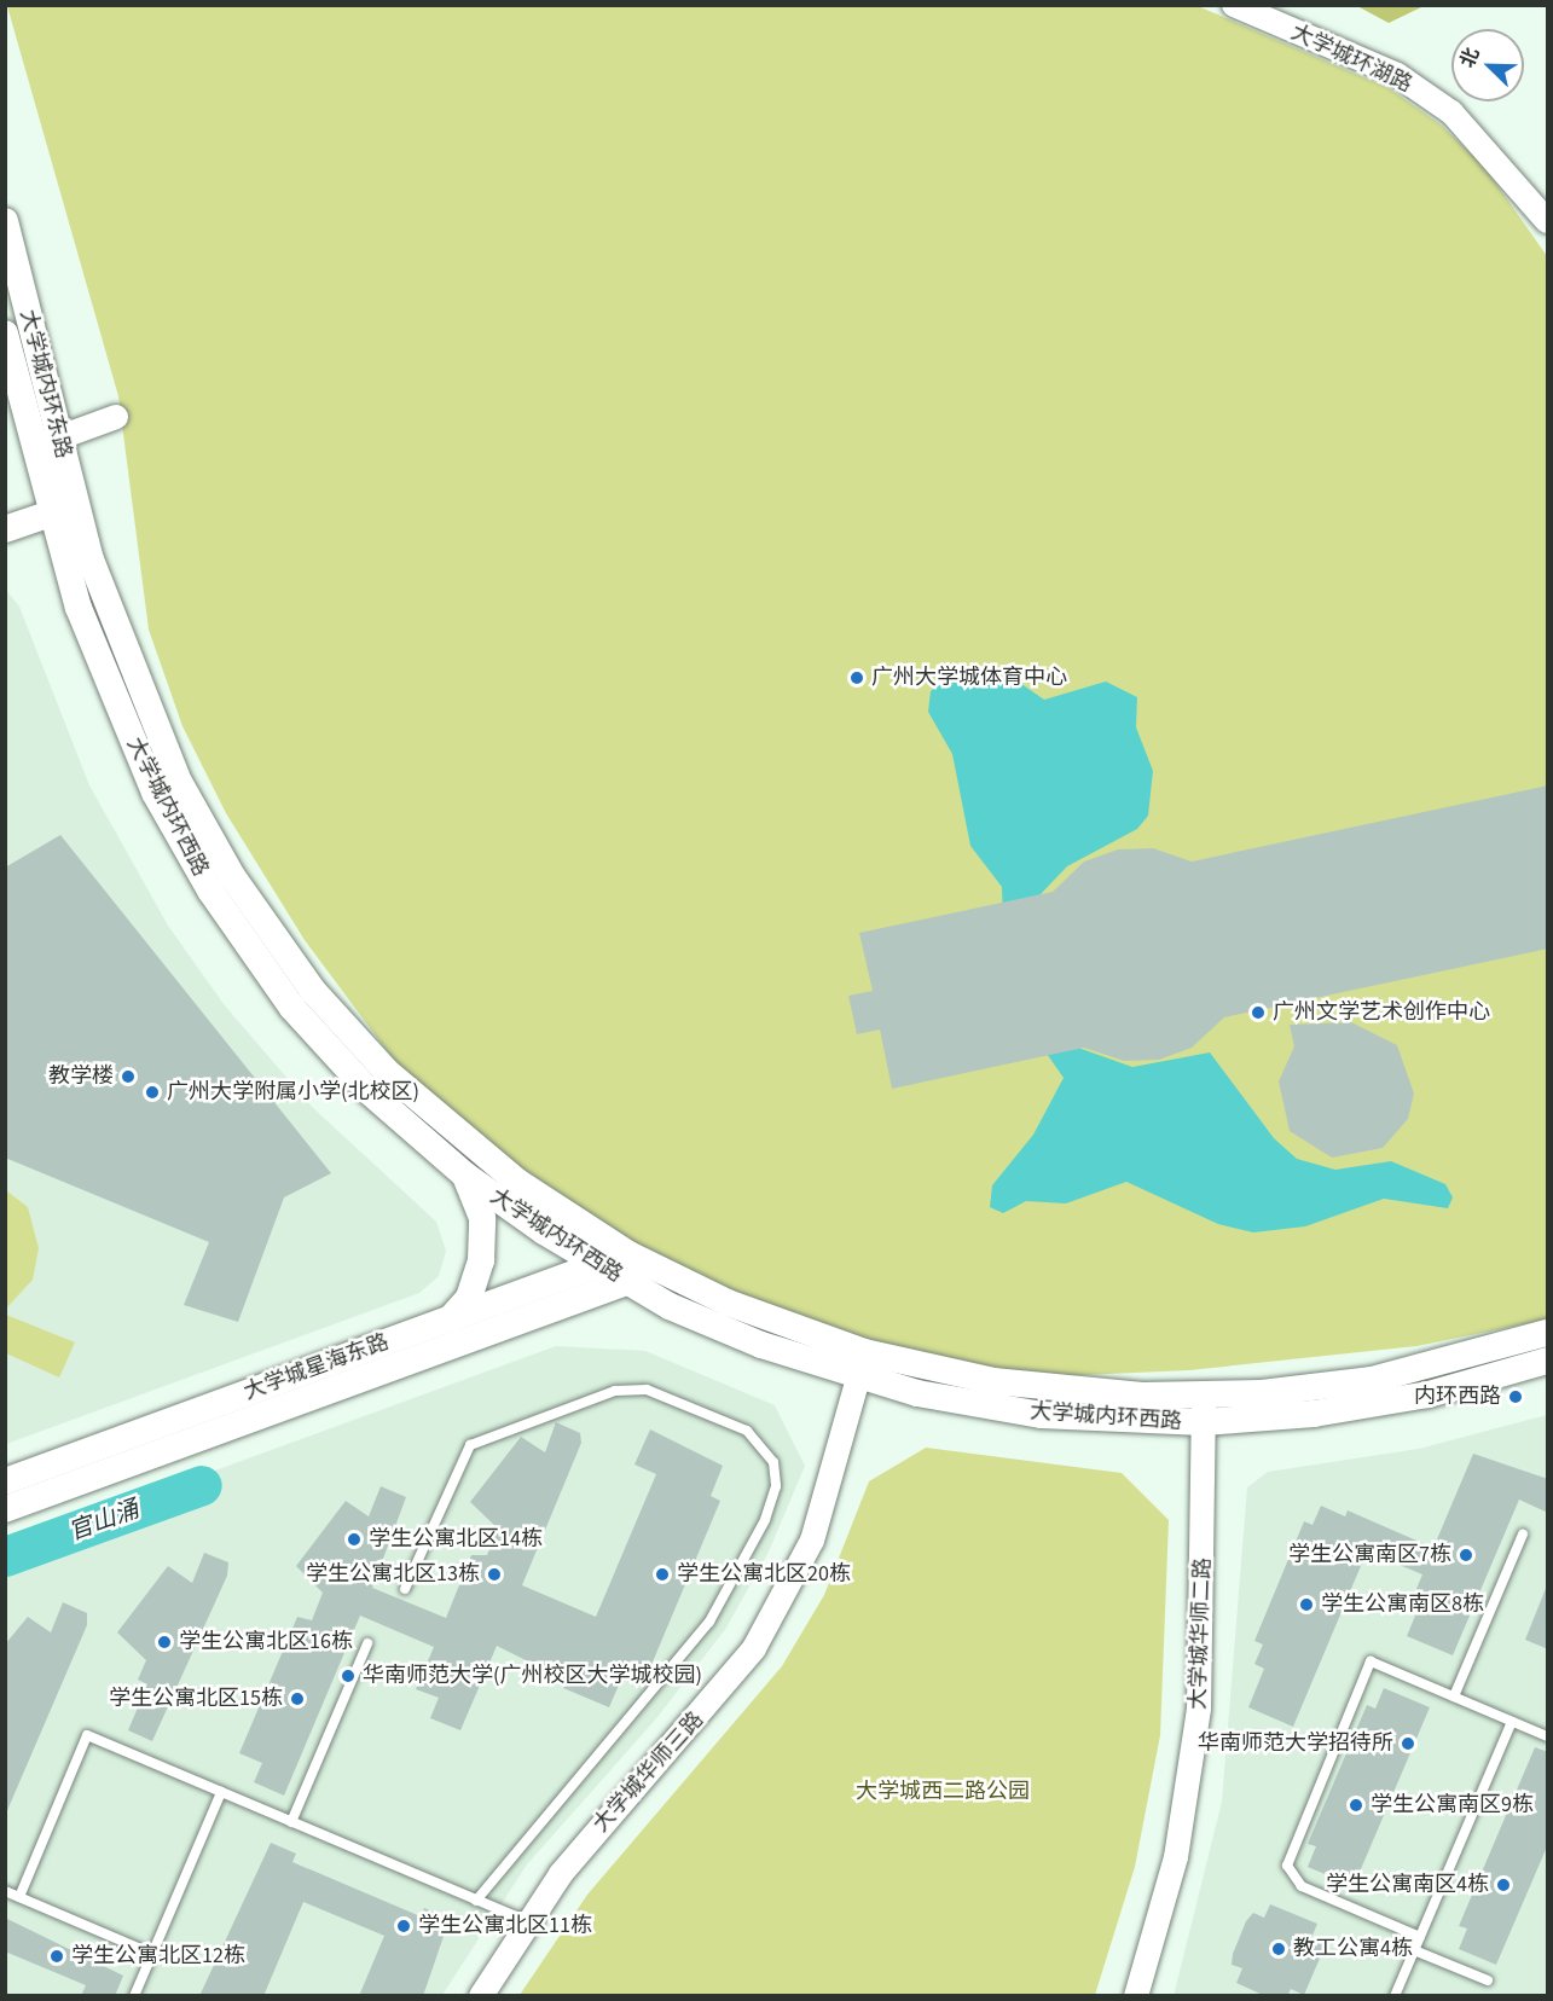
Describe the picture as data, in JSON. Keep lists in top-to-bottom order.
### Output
{
  "streets": {
    "main road": ["大学城内环东路", "大学城内环西路", "大学城星海东路"],
    "street": ["大学城环湖路", "大学城华师二路", "大学城华师三路"]
  },
  "crossings": [
    ["大学城内环东路", "大学城内环西路"],
    ["大学城内环西路", "大学城星海东路"],
    ["大学城内环西路", "大学城华师二路"],
    ["大学城内环西路", "大学城华师三路"]
  ],
  "water": ["官山涌"],
  "parks": ["大学城西二路公园"],
  "places": [
    "广州大学城体育中心",
    "广州文学艺术创作中心",
    "教学楼",
    "广州大学附属小学(北校区)",
    "内环西路",
    "学生公寓北区14栋",
    "学生公寓南区7栋",
    "学生公寓北区13栋",
    "学生公寓北区20栋",
    "学生公寓南区8栋",
    "学生公寓北区16栋",
    "华南师范大学(广州校区大学城校园)",
    "学生公寓北区15栋",
    "华南师范大学招待所",
    "学生公寓南区9栋",
    "学生公寓南区4栋",
    "学生公寓北区11栋",
    "教工公寓4栋",
    "学生公寓北区12栋"
  ],
  "north": "top left"
}
